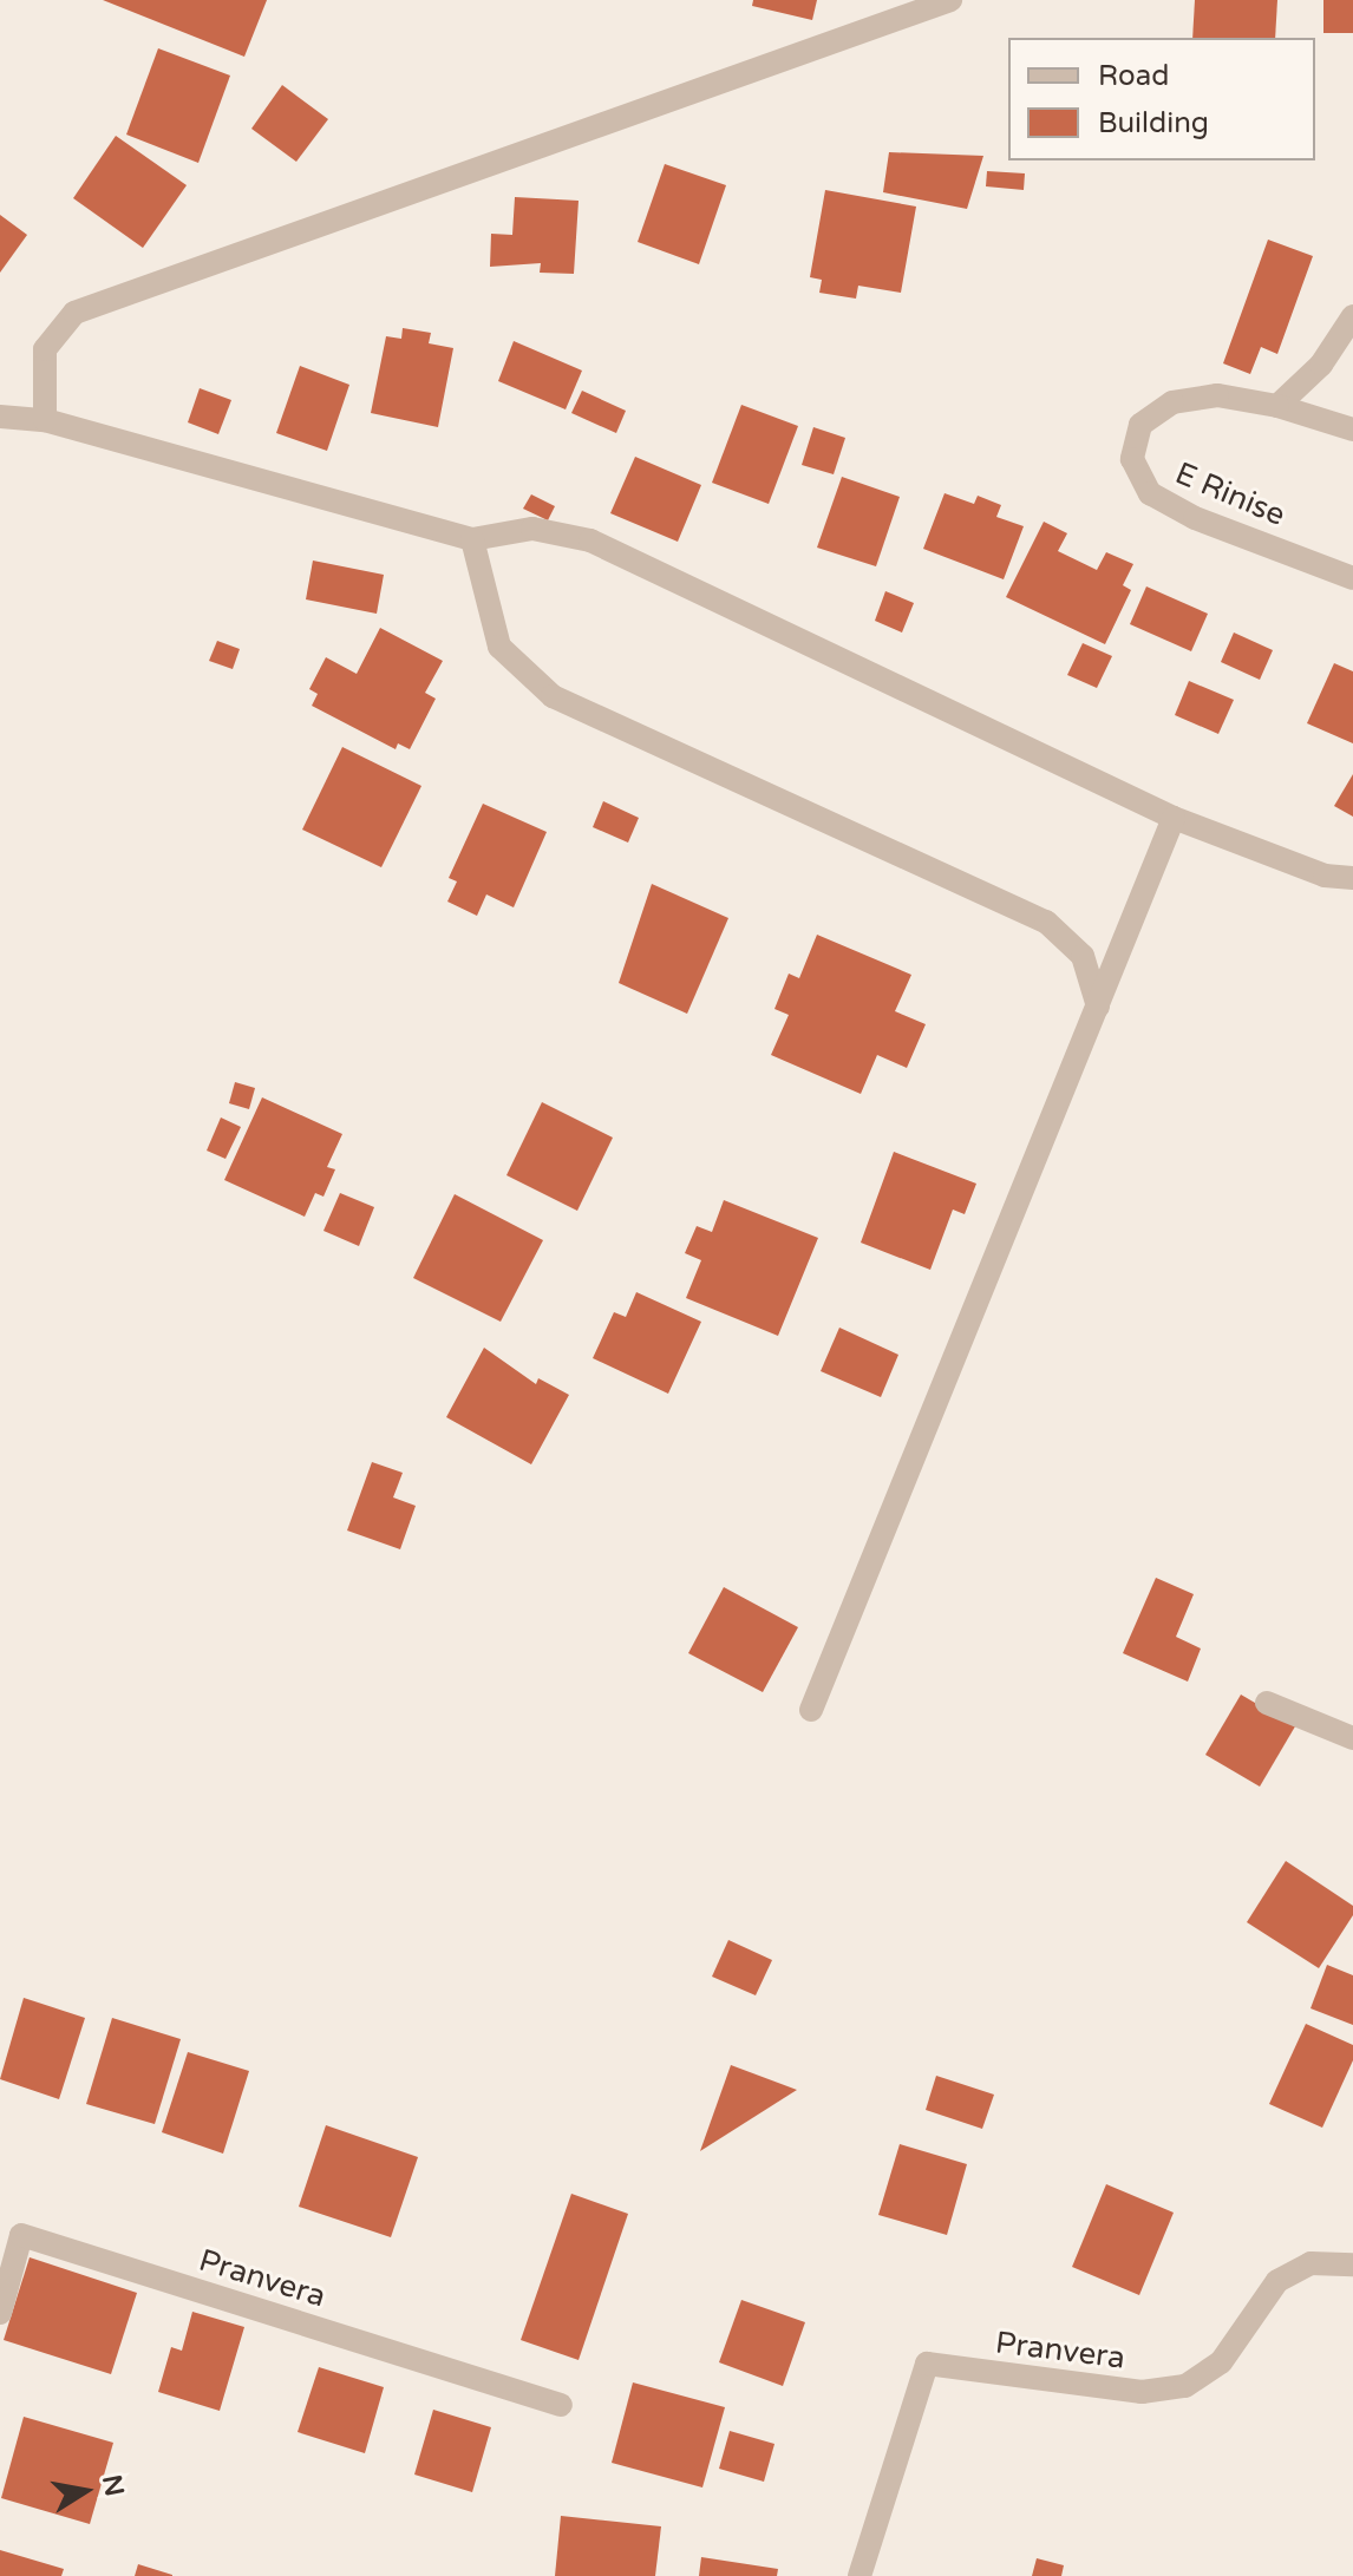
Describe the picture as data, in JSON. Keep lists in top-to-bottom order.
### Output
{
  "streets": {
    "street": ["E Rinise", "Pranvera"]
  },
  "legend": ["Road", "Building"],
  "north": "right"
}
